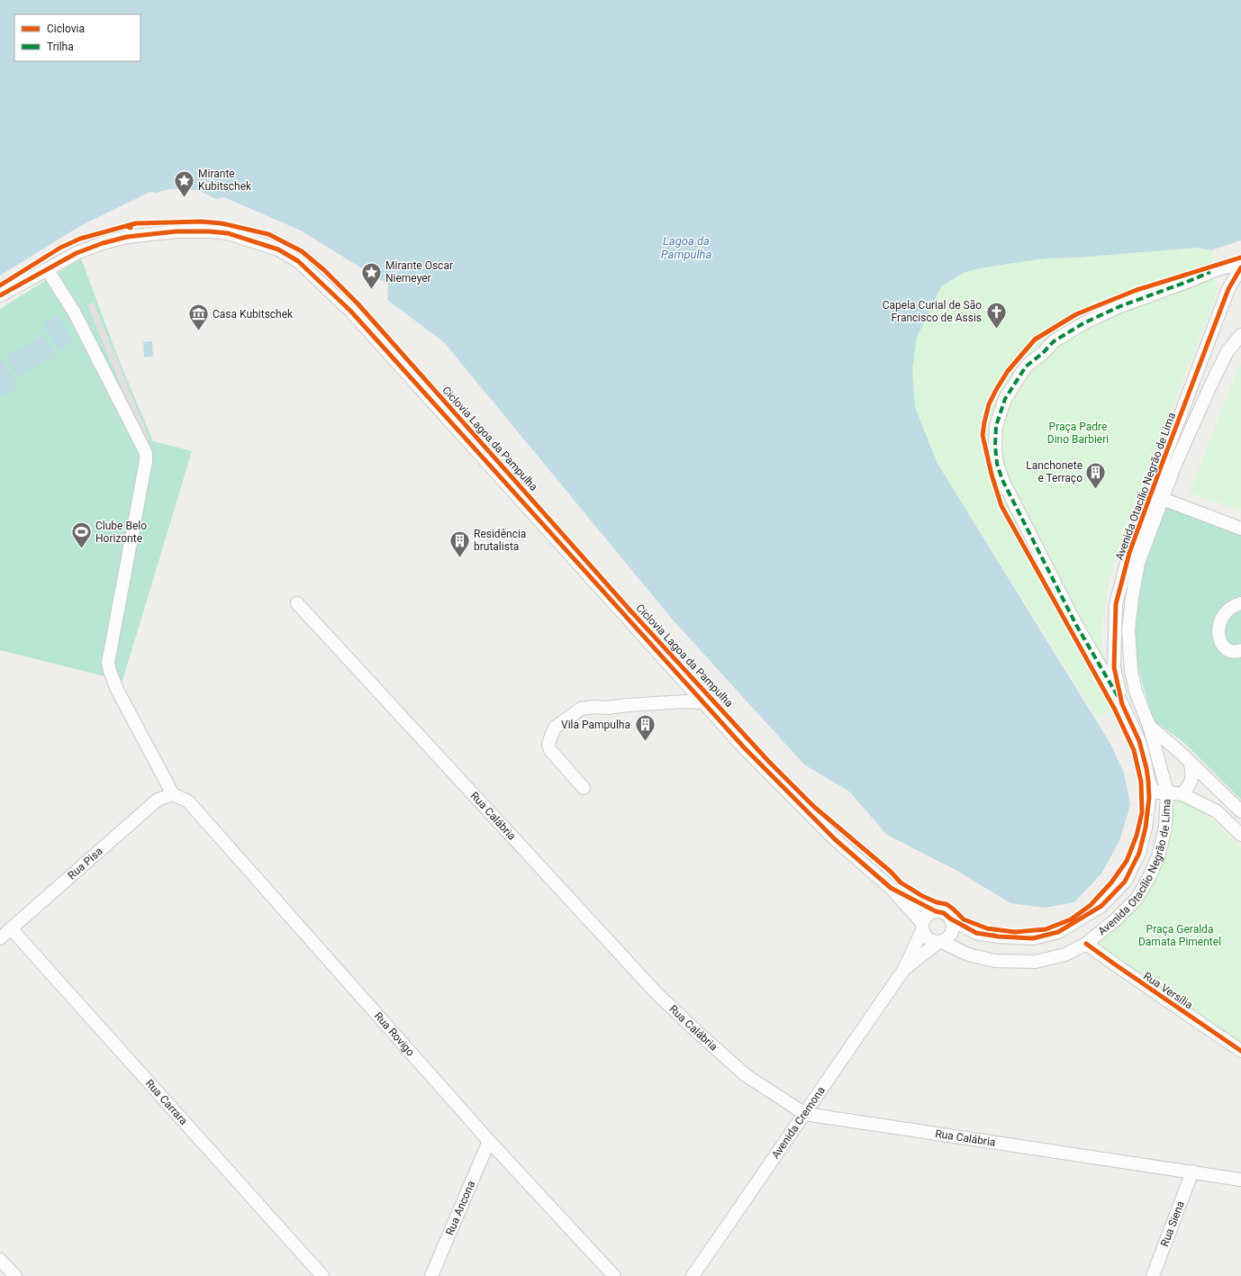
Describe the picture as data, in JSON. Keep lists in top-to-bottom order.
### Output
{
  "streets": {
    "street": [
      "Avenida Otacílio Negrão de Lima",
      "Rua Calábria",
      "Rua Pisa",
      "Rua Versília",
      "Rua Rovigo",
      "Rua Carrara",
      "Avenida Cremona",
      "Rua Ancona",
      "Rua Siena"
    ],
    "cycle path": ["Ciclovia Lagoa da Pampulha"]
  },
  "crossings": [
    ["Avenida Otacílio Negrão de Lima", "Rua Versília"],
    ["Avenida Otacílio Negrão de Lima", "Avenida Cremona"],
    ["Rua Calábria", "Avenida Cremona"],
    ["Rua Calábria", "Rua Siena"],
    ["Rua Pisa", "Rua Rovigo"],
    ["Rua Pisa", "Rua Carrara"],
    ["Rua Rovigo", "Rua Ancona"]
  ],
  "water": ["Lagoa da Pampulha"],
  "parks": ["Praça Padre Dino Barbieri", "Praça Geralda Damata Pimentel"],
  "places": {
    "place": ["Mirante Kubitschek", "Mirante Oscar Niemeyer"],
    "church": ["Capela Curial de São Francisco de Assis"],
    "museum": ["Casa Kubitschek"],
    "building": ["Lanchonete e Terraço", "Residência brutalista", "Vila Pampulha"],
    "sports": ["Clube Belo Horizonte"]
  },
  "legend": ["Ciclovia", "Trilha"]
}
